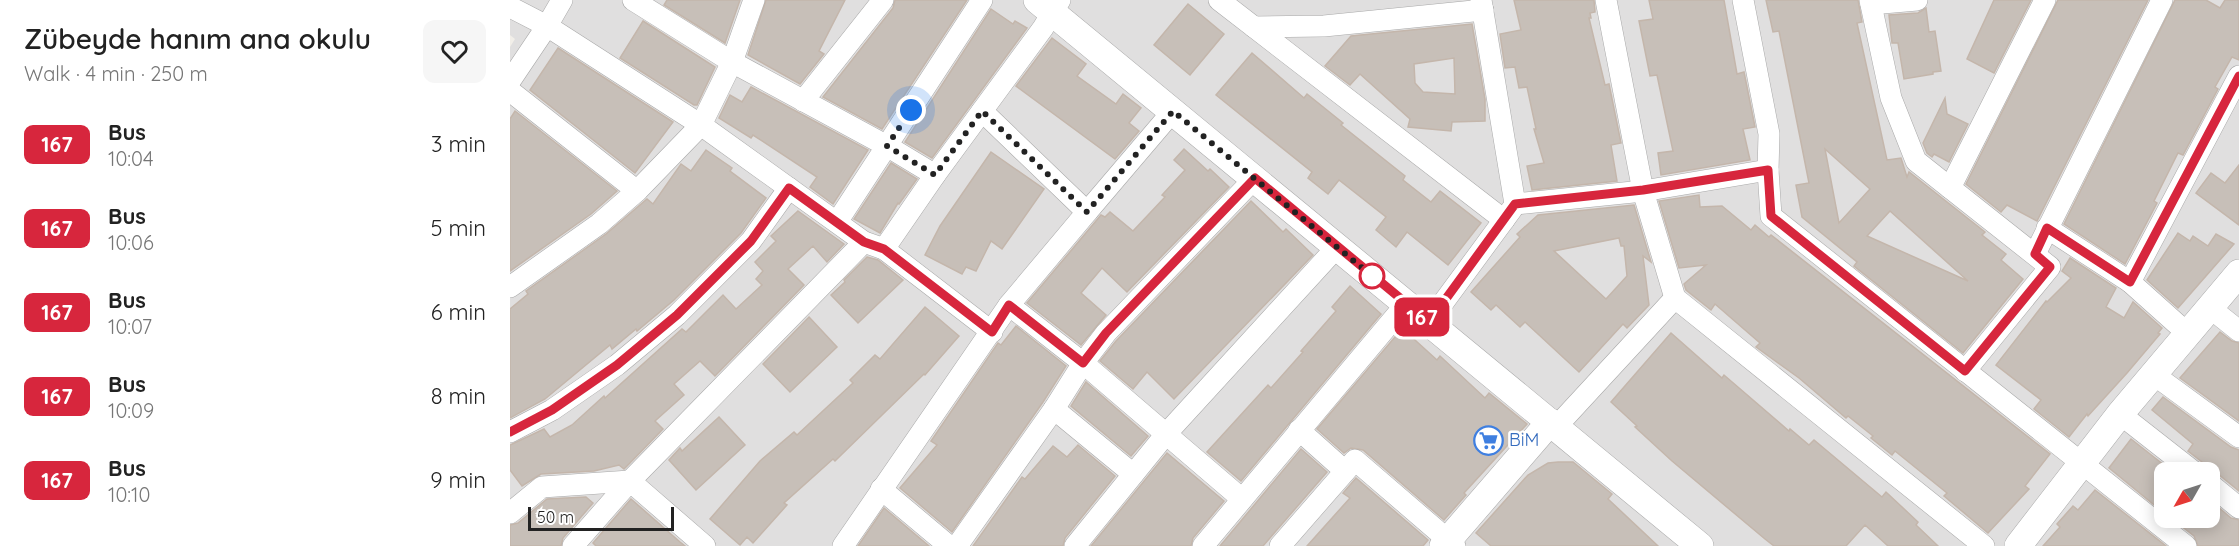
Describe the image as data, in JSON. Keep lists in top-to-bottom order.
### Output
{
  "places": {
    "supermarket": ["BiM"]
  },
  "lines": ["bus line 167"],
  "scale_bar": "50 m",
  "north": "bottom left",
  "page": {
    "heading": ["Zübeyde hanım ana okulu", "Walk · 4 min · 250 m"],
    "on_map": "167",
    "list": [
      {
        "mark": "167",
        "name": "Bus",
        "note": "10:04",
        "value": "3 min"
      },
      {
        "mark": "167",
        "name": "Bus",
        "note": "10:06",
        "value": "5 min"
      },
      {
        "mark": "167",
        "name": "Bus",
        "note": "10:07",
        "value": "6 min"
      },
      {
        "mark": "167",
        "name": "Bus",
        "note": "10:09",
        "value": "8 min"
      },
      {
        "mark": "167",
        "name": "Bus",
        "note": "10:10",
        "value": "9 min"
      }
    ],
    "scale": "50 m"
  }
}
